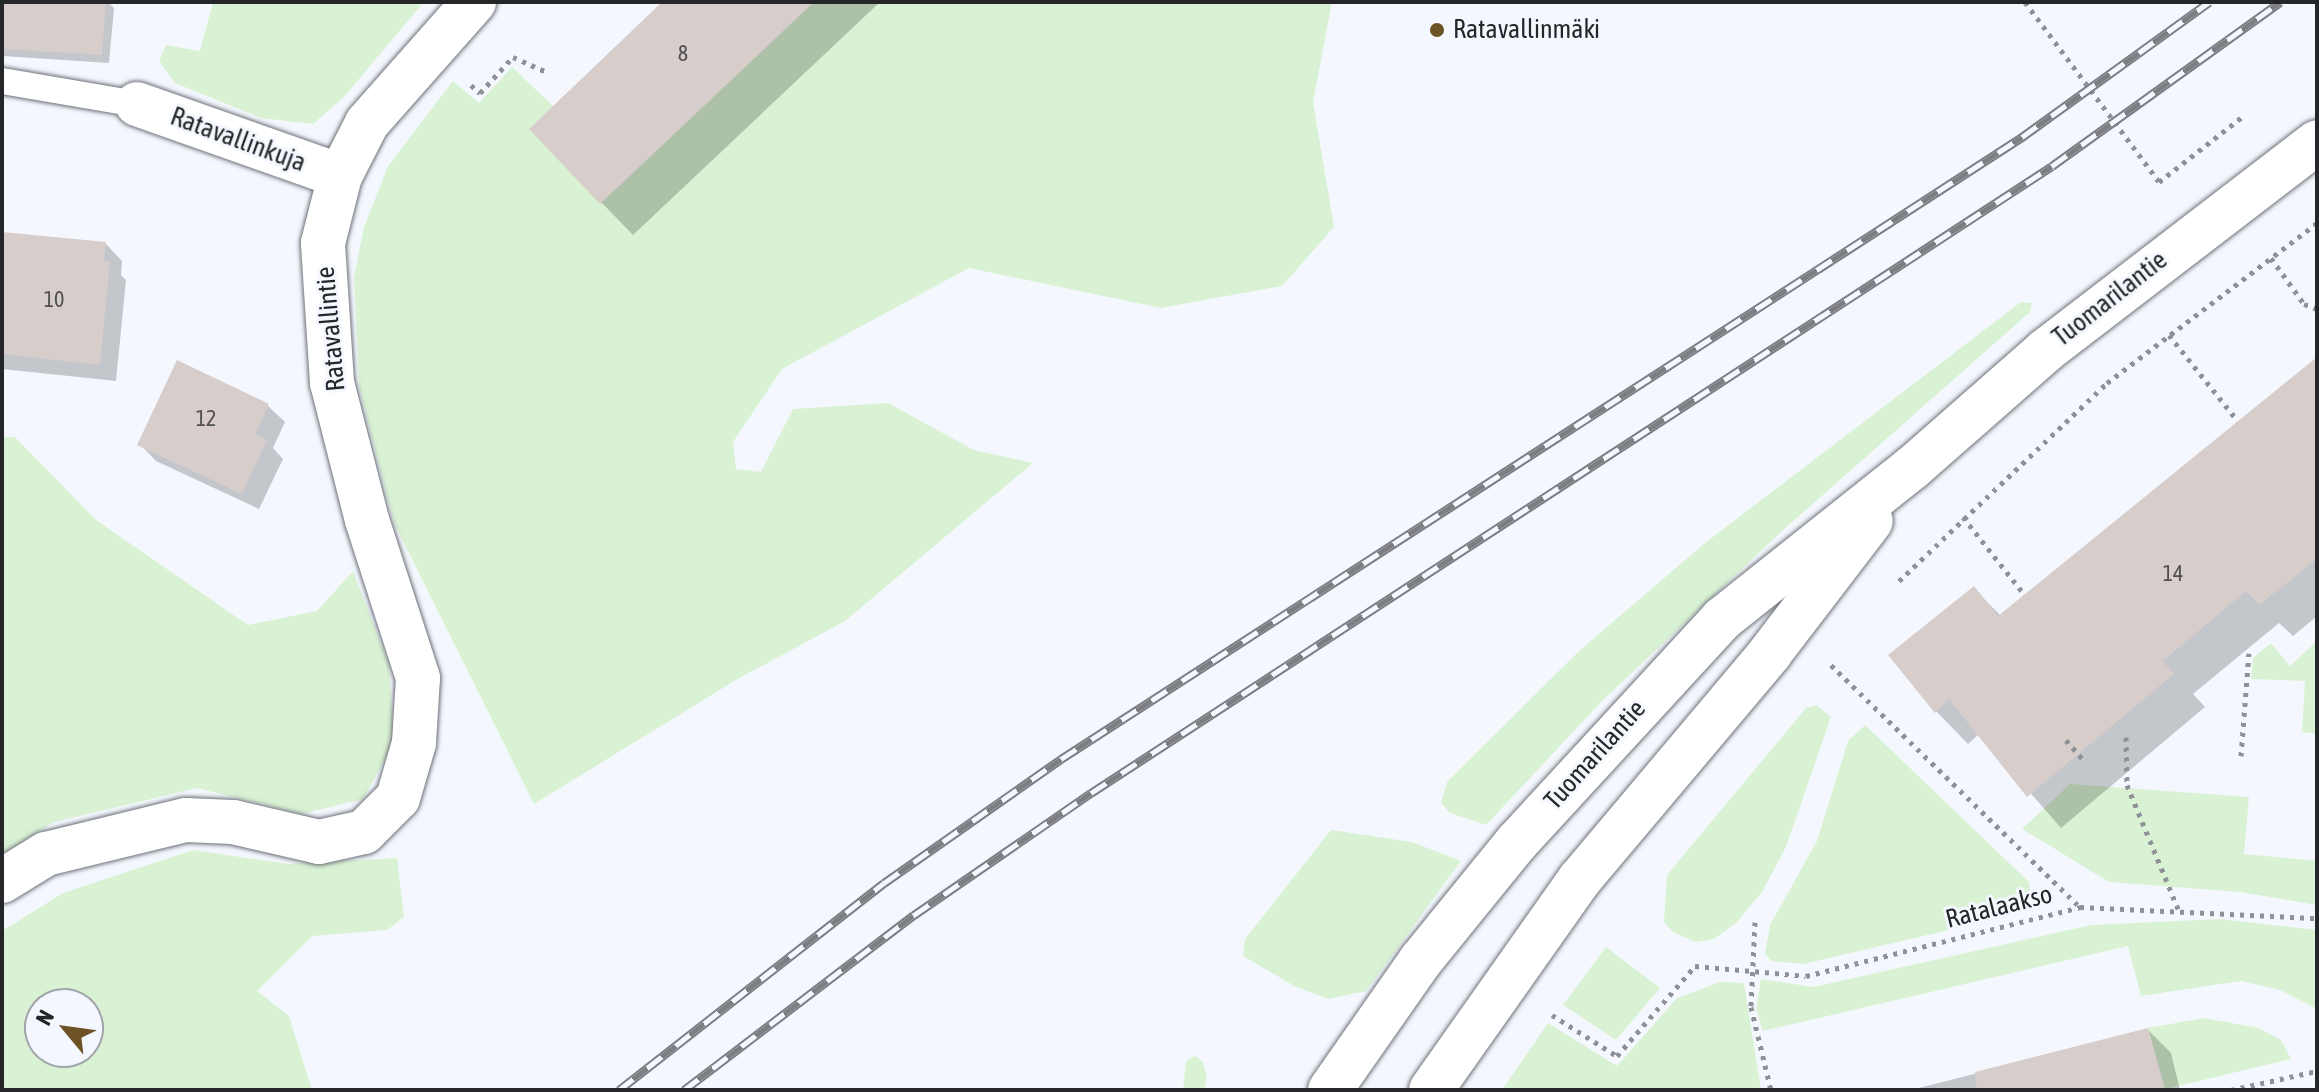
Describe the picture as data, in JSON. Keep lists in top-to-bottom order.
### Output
{
  "streets": {
    "main road": ["Ratavallinkuja", "Tuomarilantie", "Ratavallintie"],
    "path": ["Ratalaakso"]
  },
  "crossings": [
    ["Ratavallinkuja", "Ratavallintie"]
  ],
  "places": ["Ratavallinmäki"],
  "house_numbers": [
    "8",
    "10",
    "12",
    "14"
  ],
  "north": "top left"
}
